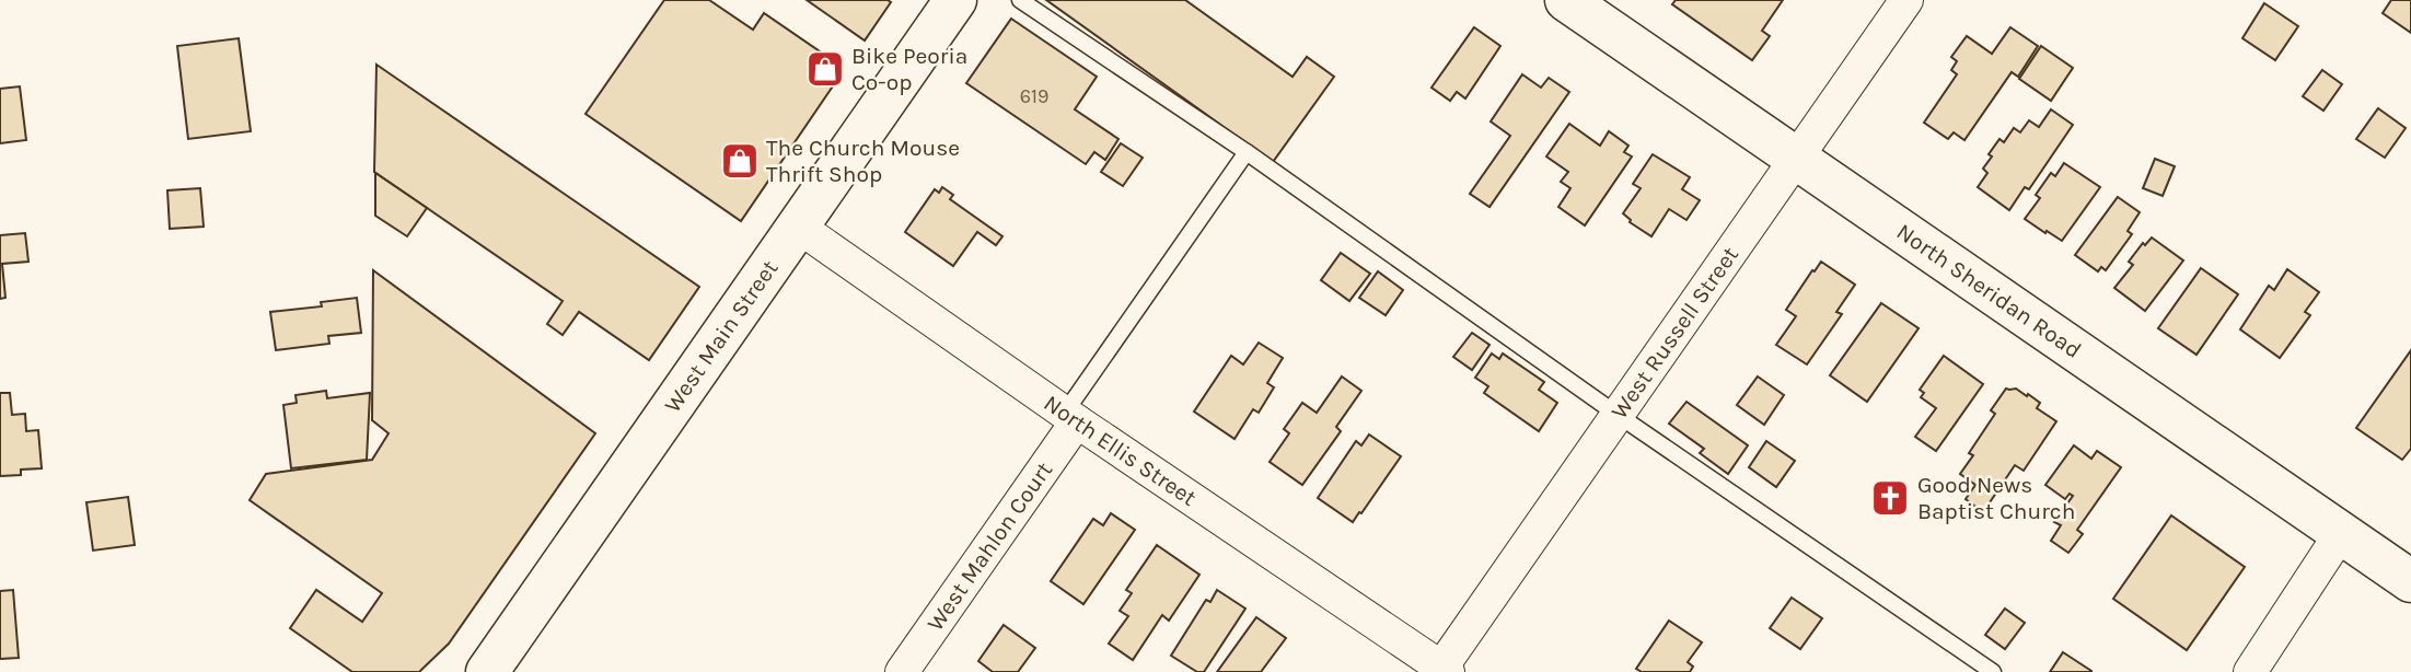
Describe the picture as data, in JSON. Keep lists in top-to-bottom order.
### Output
{
  "streets": {
    "main road": ["North Sheridan Road", "West Main Street"],
    "street": ["West Russell Street", "North Ellis Street", "West Mahlon Court"]
  },
  "crossings": [
    ["North Sheridan Road", "West Russell Street"],
    ["West Russell Street", "North Ellis Street"],
    ["West Main Street", "North Ellis Street"],
    ["North Ellis Street", "West Mahlon Court"]
  ],
  "places": {
    "shop": ["Bike Peoria Co-op", "The Church Mouse Thrift Shop"],
    "church": ["Good News Baptist Church"]
  },
  "house_numbers": ["619"]
}
